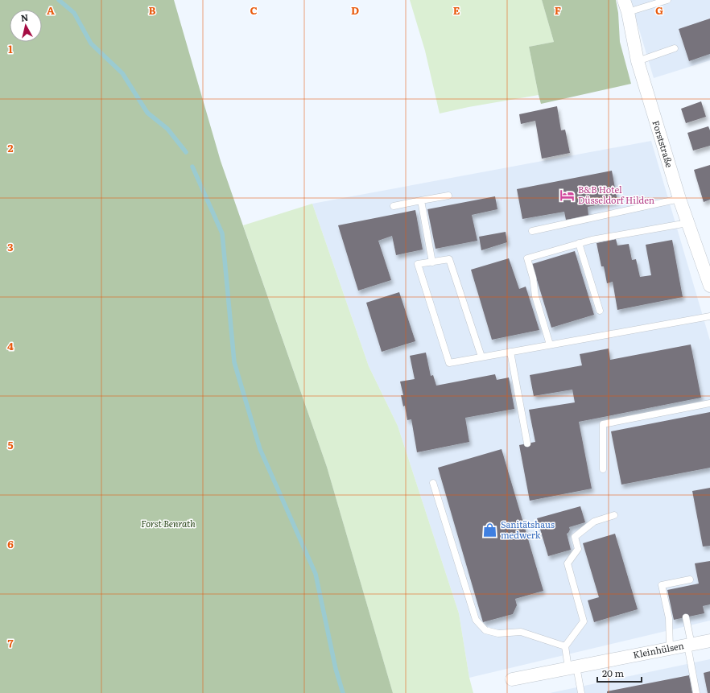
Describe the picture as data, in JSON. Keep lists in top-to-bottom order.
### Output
{
  "streets": {
    "street": ["Forststraße", "Kleinhülsen"]
  },
  "parks": ["Forst Benrath"],
  "places": {
    "hotel": ["B&B Hotel Düsseldorf Hilden"],
    "shop": ["Sanitätshaus medwerk"]
  },
  "scale_bar": "20 m",
  "north": "top",
  "grid": {
    "columns": [
      "A",
      "B",
      "C",
      "D",
      "E",
      "F",
      "G"
    ],
    "rows": [
      "1",
      "2",
      "3",
      "4",
      "5",
      "6",
      "7"
    ]
  }
}
